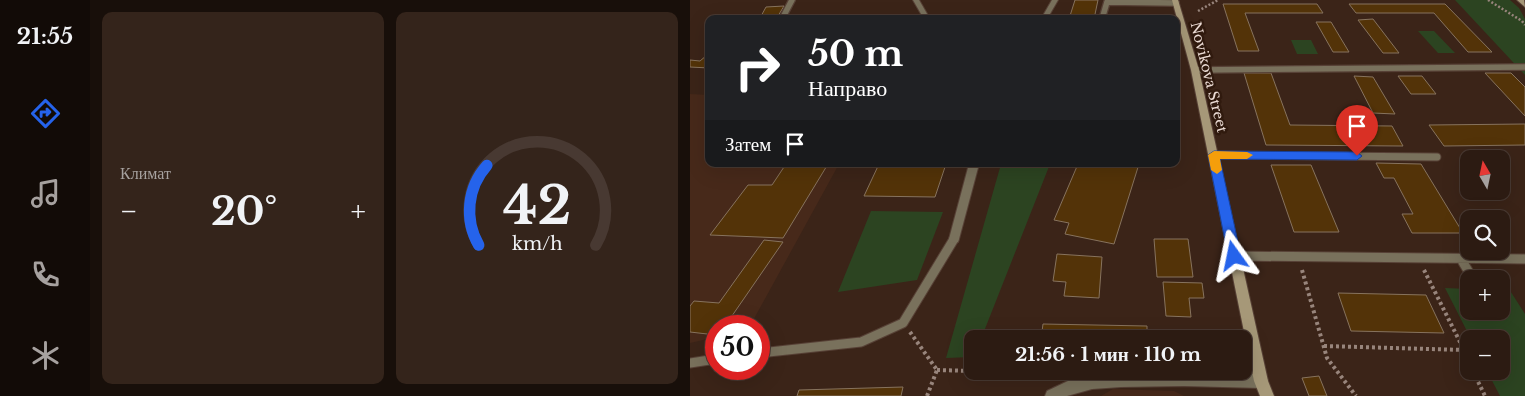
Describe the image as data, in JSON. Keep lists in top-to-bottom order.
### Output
{
  "streets": {
    "main road": ["Novikova Street"]
  },
  "north": "top",
  "page": {
    "tabs": "21:55",
    "tile": "Климат",
    "turn": ["50 m", "Направо"],
    "then": "Затем",
    "map_buttons": ["+", "−"],
    "heat": ["−", "20°", "+"],
    "limit": "50",
    "trip": "21:56 · 1 мин · 110 m",
    "gauge": ["42", "km/h"]
  }
}
